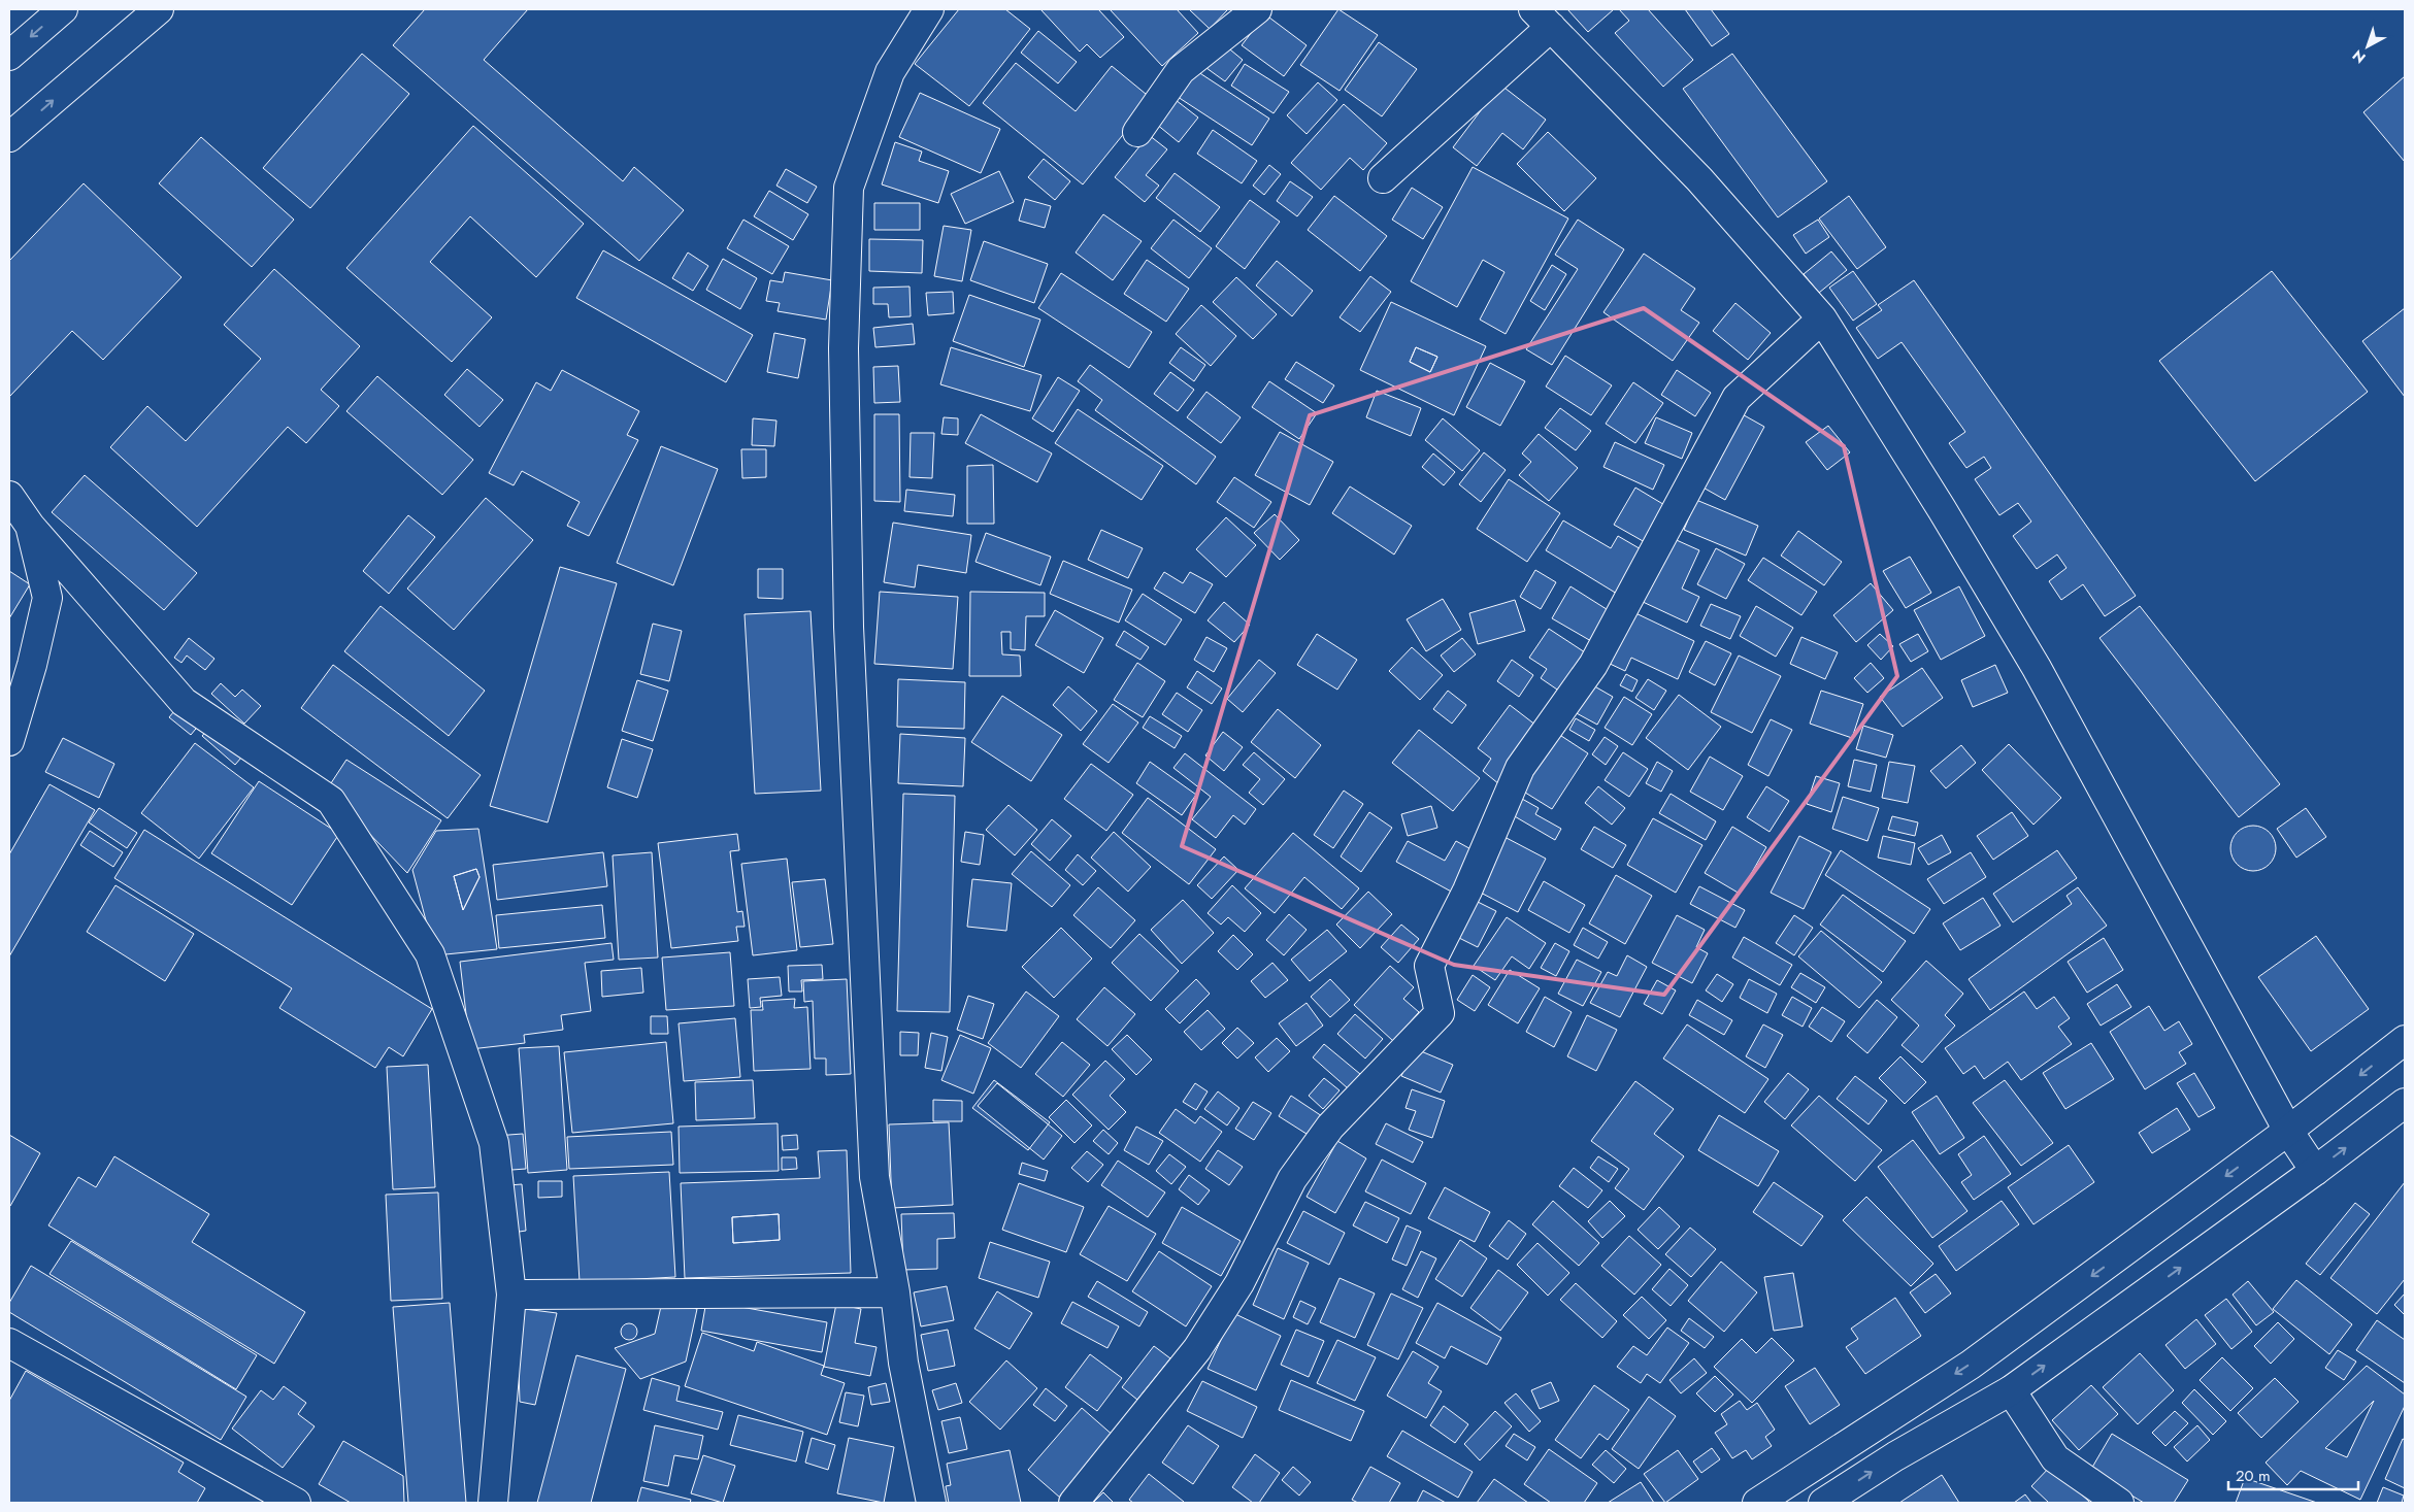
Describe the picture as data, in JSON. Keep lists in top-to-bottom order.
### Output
{
  "scale_bar": "20 m",
  "north": "bottom left"
}
